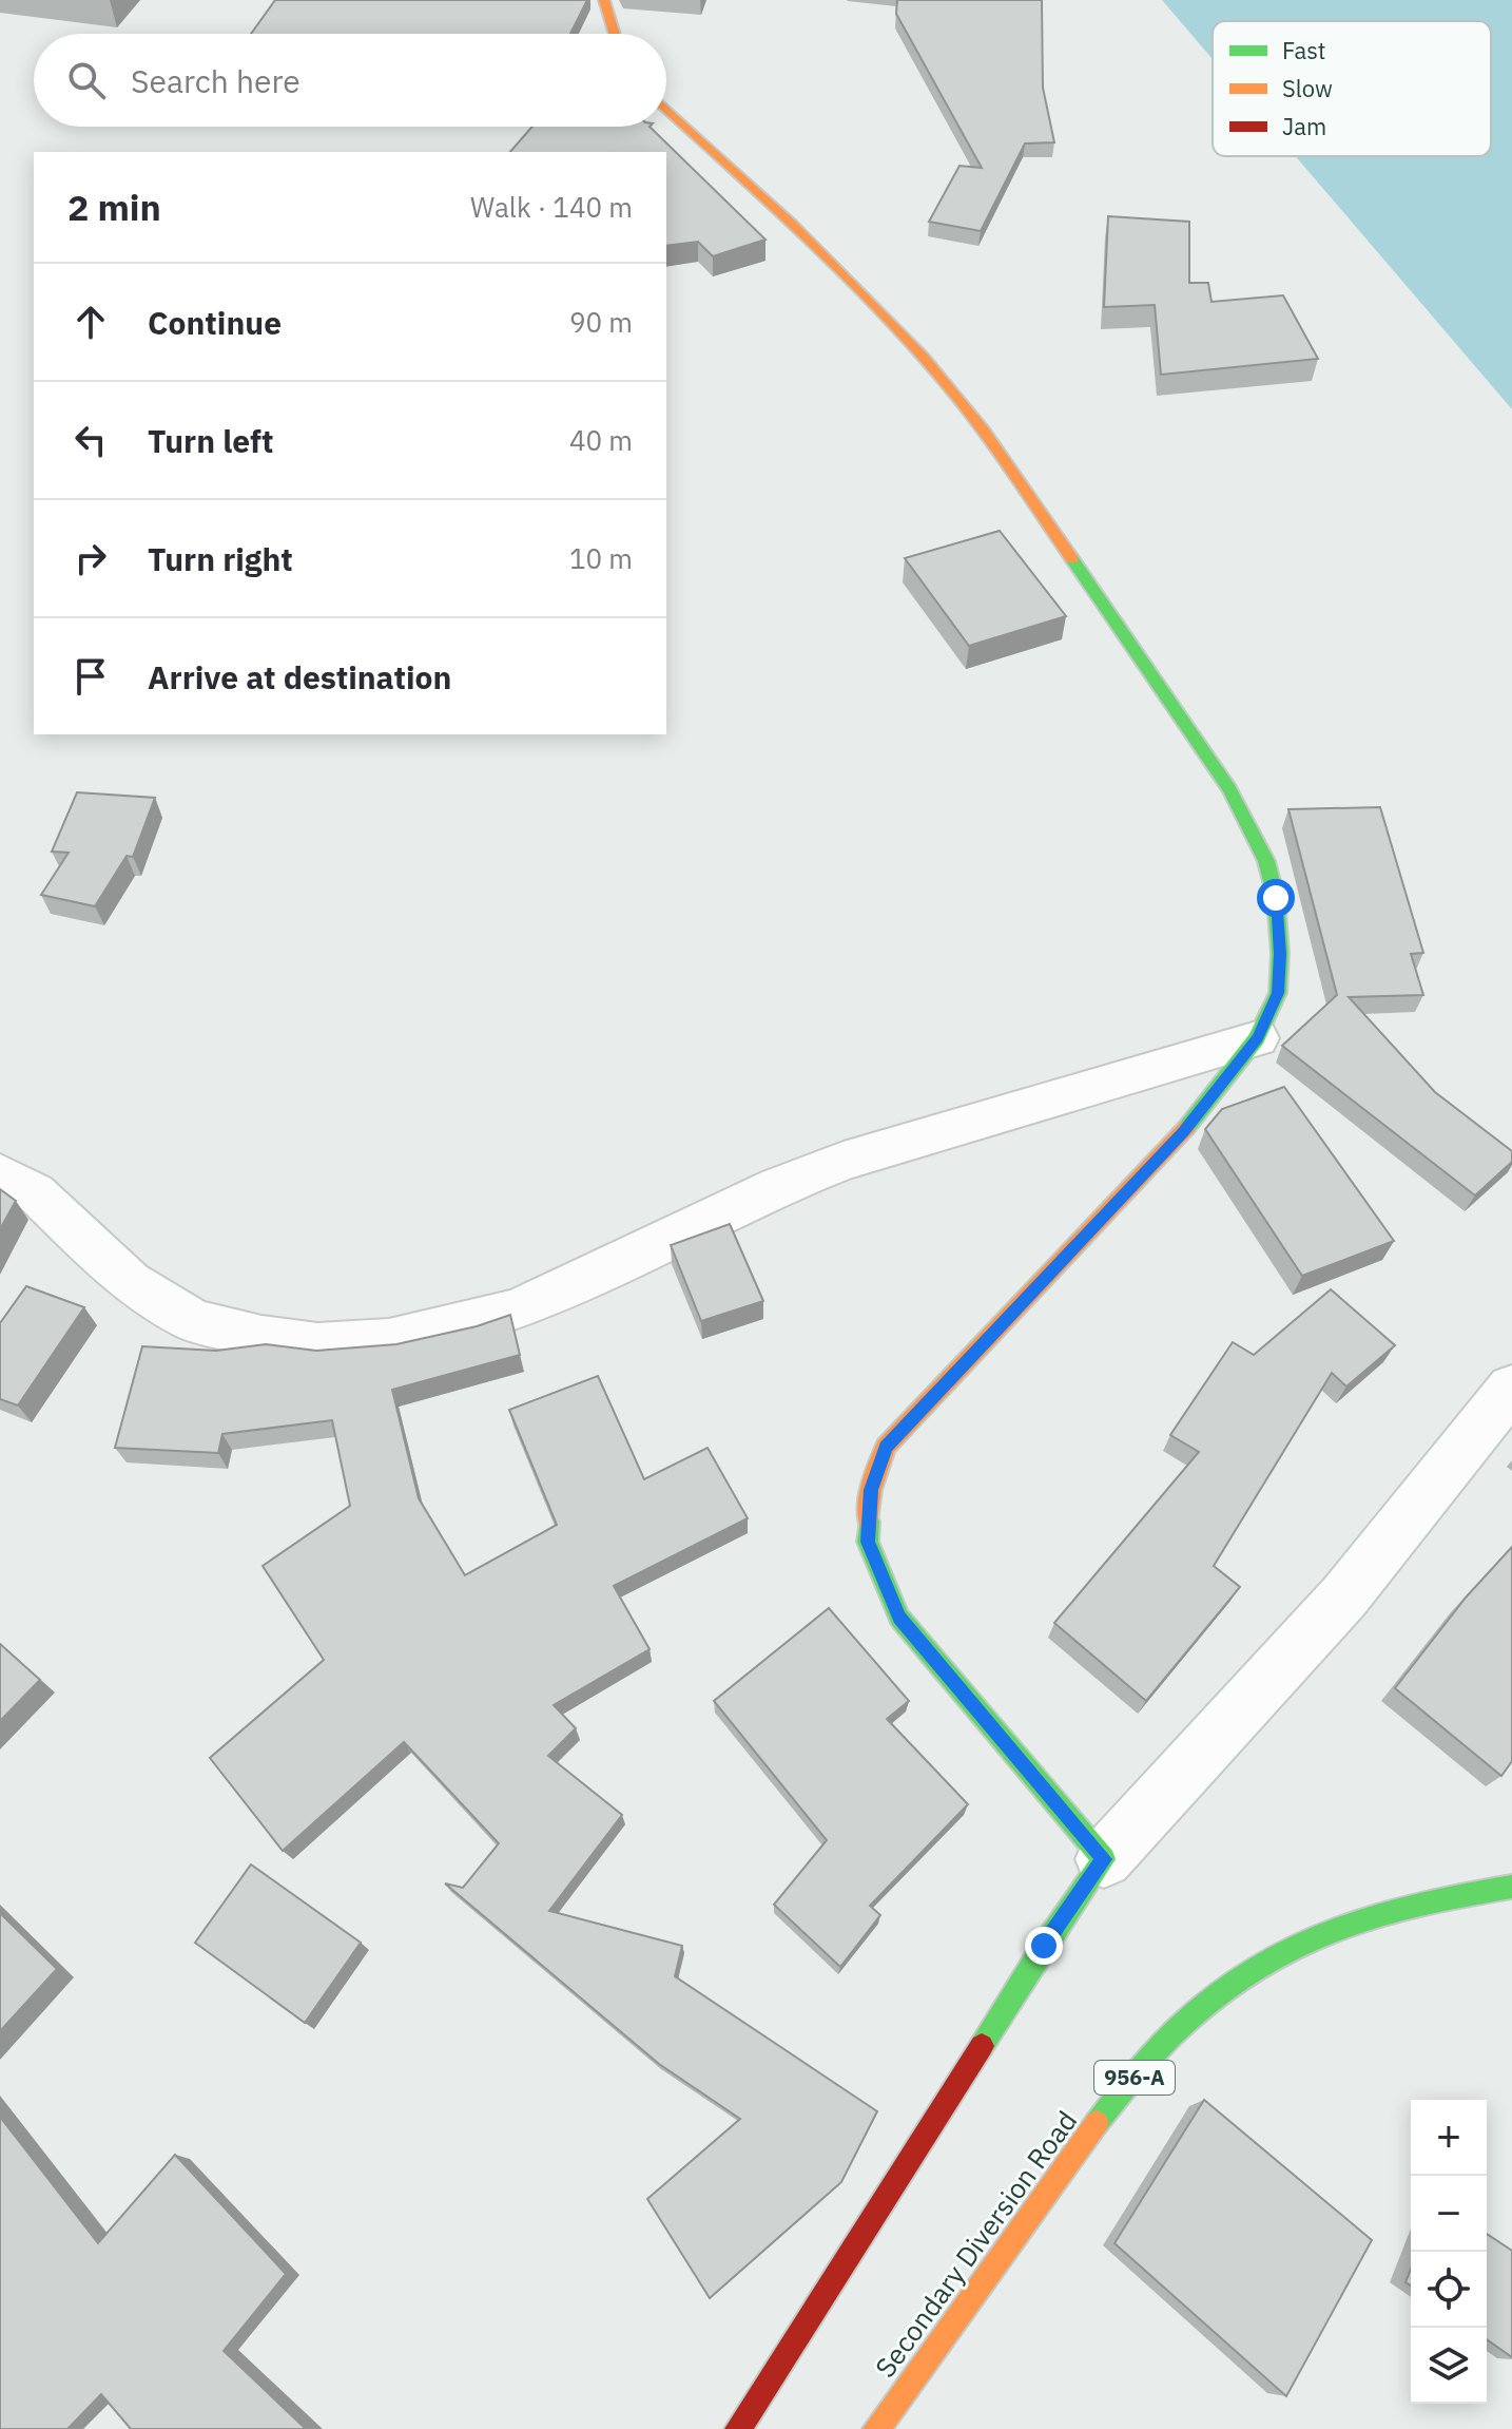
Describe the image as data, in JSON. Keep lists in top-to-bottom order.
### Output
{
  "streets": {
    "street": ["956-A", "Secondary Diversion Road"]
  },
  "legend": ["Fast", "Slow", "Jam"],
  "page": {
    "search": "Search here",
    "heading": ["2 min", "Walk · 140 m"],
    "list": [
      ["Continue", "90 m"],
      ["Turn left", "40 m"],
      ["Turn right", "10 m"],
      "Arrive at destination"
    ],
    "map_buttons": ["+", "−"]
  }
}
